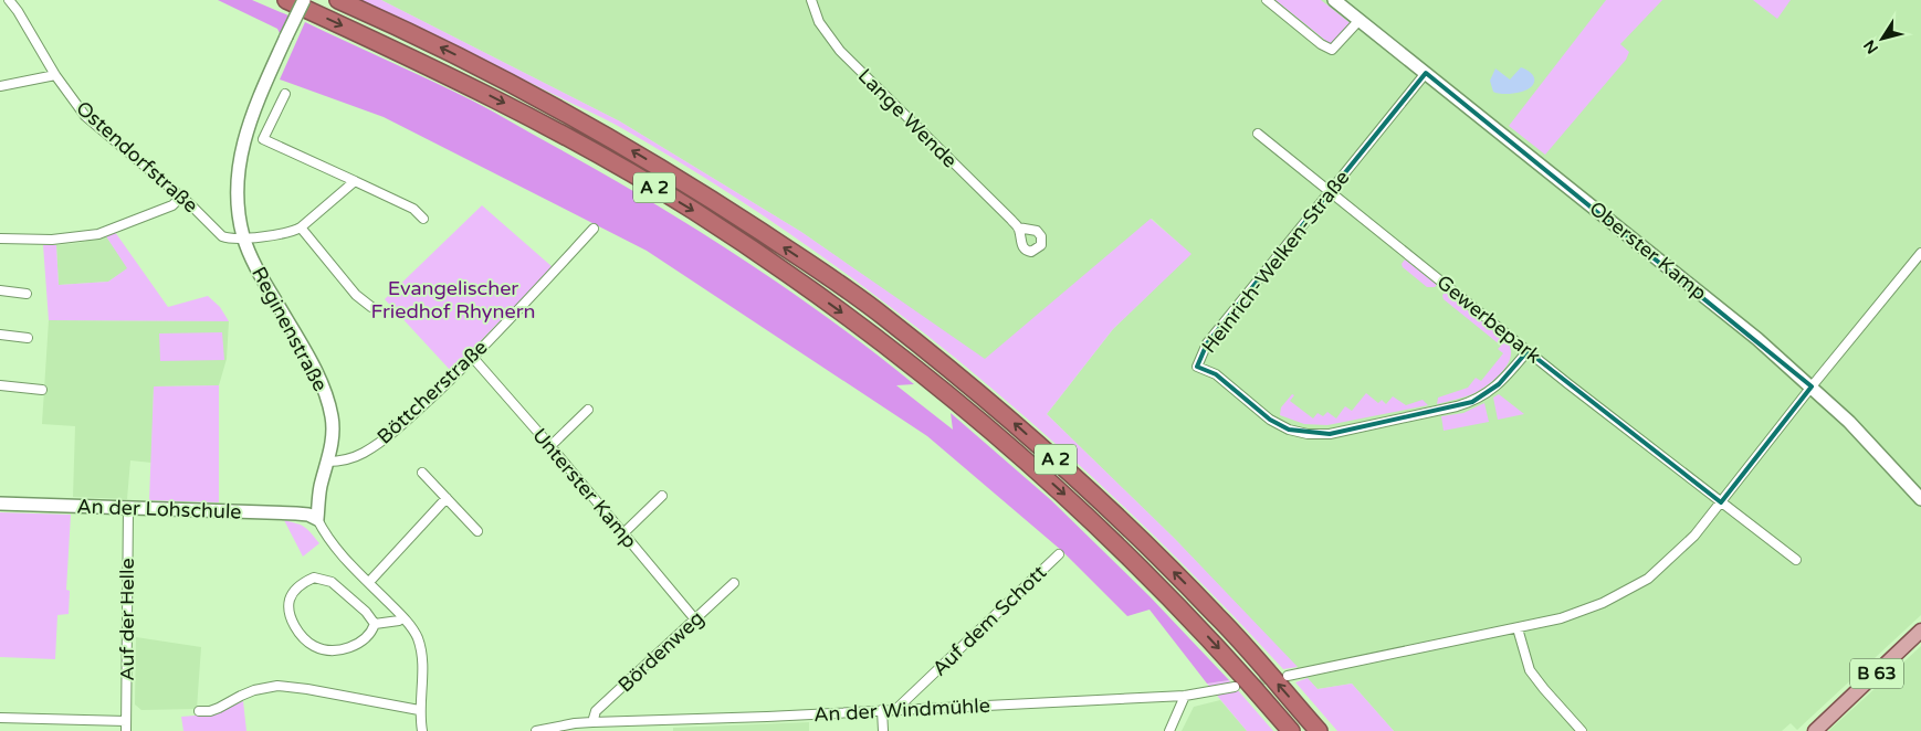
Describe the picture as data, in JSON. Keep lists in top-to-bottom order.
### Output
{
  "streets": {
    "highway": ["A 2"],
    "main road": ["B 63"],
    "street": [
      "Lange Wende",
      "Ostendorfstraße",
      "Oberster Kamp",
      "Heinrich-Welken-Straße",
      "Gewerbepark",
      "Reginenstraße",
      "Böttcherstraße",
      "Unterster Kamp",
      "An der Lohschule",
      "Auf der Helle",
      "Auf dem Schott",
      "Bördenweg",
      "An der Windmühle"
    ]
  },
  "crossings": [
    ["Ostendorfstraße", "Reginenstraße"],
    ["Oberster Kamp", "Heinrich-Welken-Straße"],
    ["Heinrich-Welken-Straße", "Gewerbepark"],
    ["Reginenstraße", "Böttcherstraße"],
    ["Reginenstraße", "An der Lohschule"],
    ["Böttcherstraße", "Unterster Kamp"],
    ["Unterster Kamp", "Bördenweg"],
    ["An der Lohschule", "Auf der Helle"],
    ["Auf dem Schott", "An der Windmühle"],
    ["Bördenweg", "An der Windmühle"]
  ],
  "parks": ["Evangelischer Friedhof Rhynern"],
  "north": "bottom left"
}
